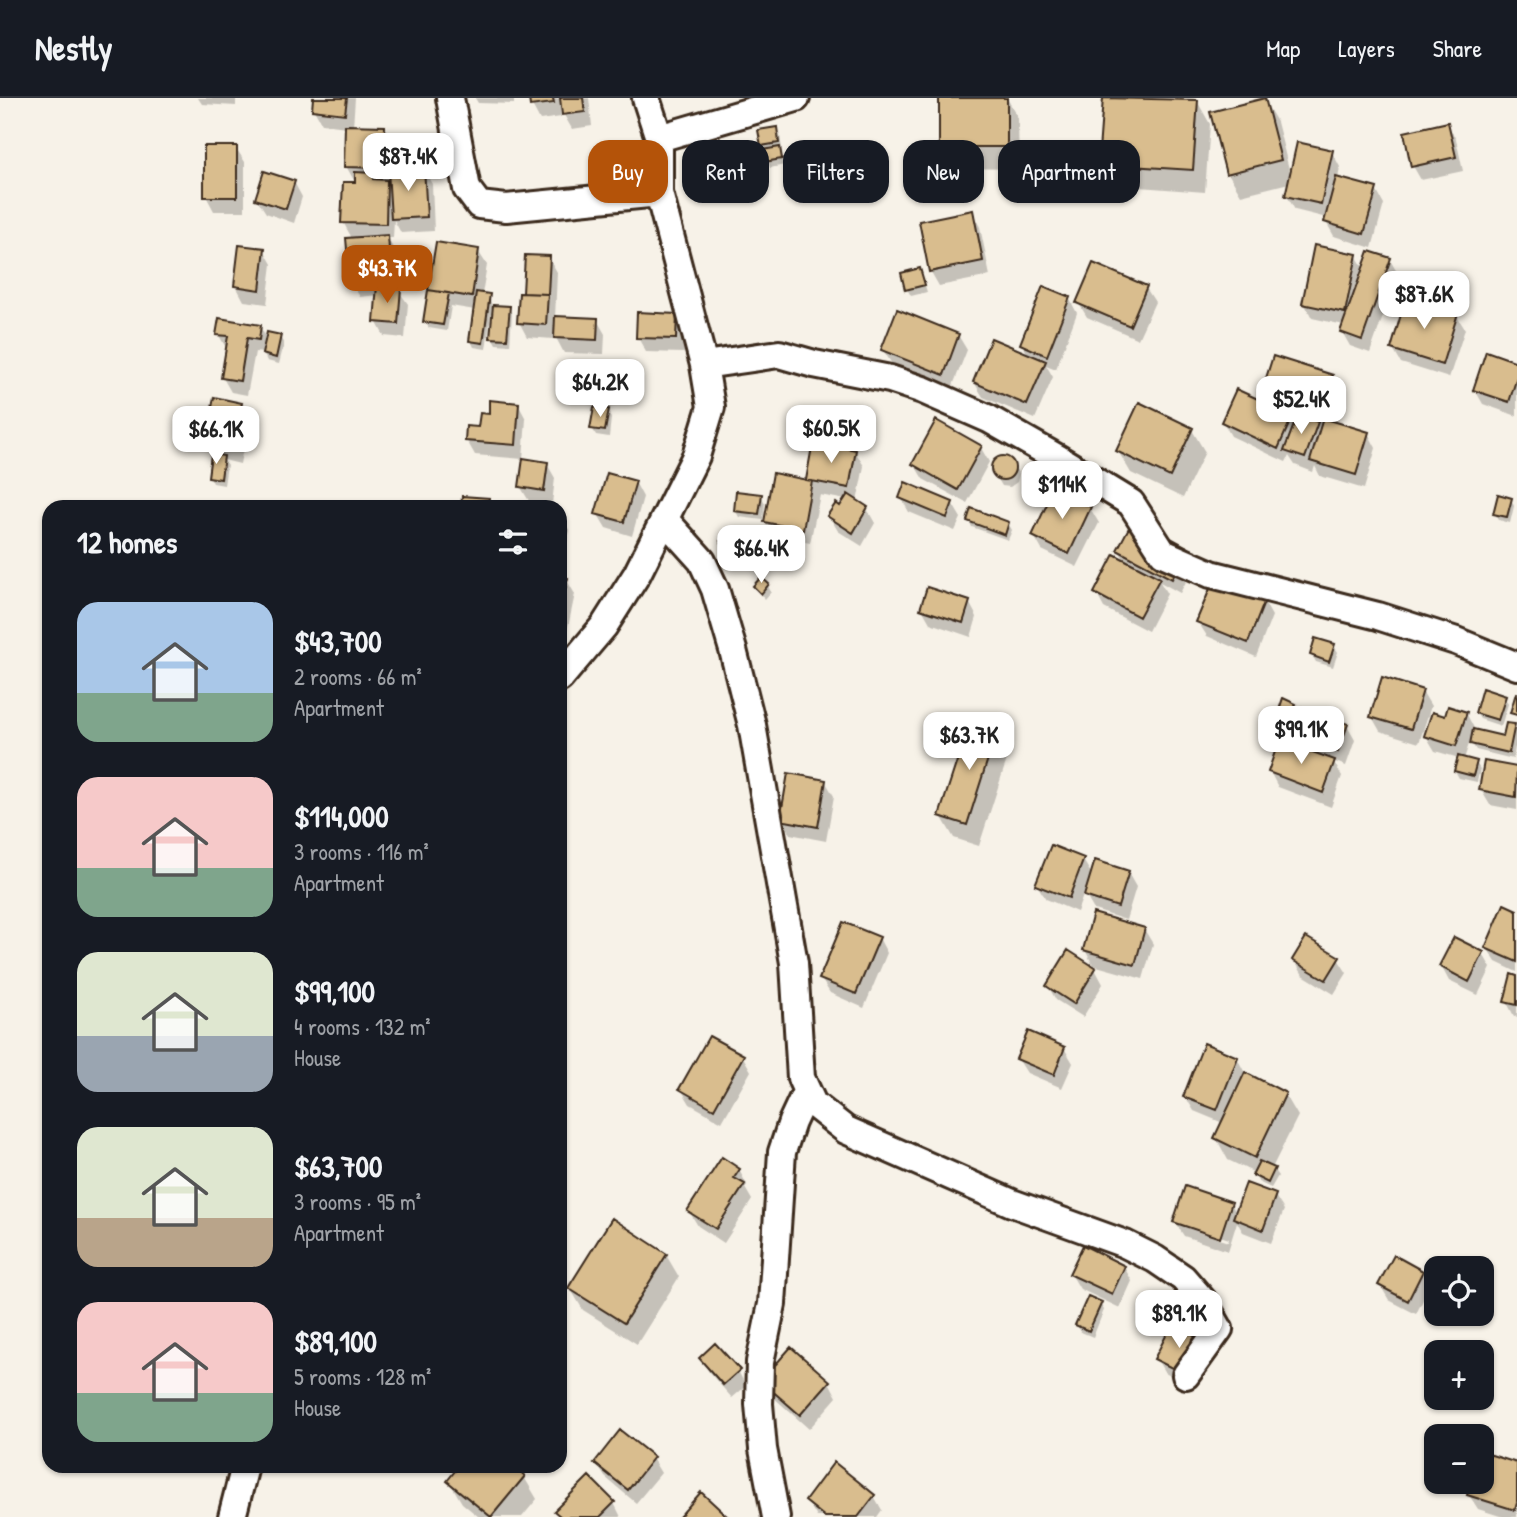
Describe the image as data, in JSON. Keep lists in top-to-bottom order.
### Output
{
  "page": {
    "header": "Nestly",
    "nav": ["Map", "Layers", "Share"],
    "price": [
      "$87.4K",
      "$43.7K",
      "$87.6K",
      "$64.2K",
      "$52.4K",
      "$60.5K",
      "$66.1K",
      "$114K",
      "$66.4K",
      "$99.1K",
      "$63.7K",
      "$89.1K"
    ],
    "chip": [
      "Buy",
      "Rent",
      "Filters",
      "New",
      "Apartment"
    ],
    "heading": "12 homes",
    "list": [
      {
        "name": "$43,700",
        "note": "2 rooms · 66 m² · Apartment"
      },
      {
        "name": "$114,000",
        "note": "3 rooms · 116 m² · Apartment"
      },
      {
        "name": "$99,100",
        "note": "4 rooms · 132 m² · House"
      },
      {
        "name": "$63,700",
        "note": "3 rooms · 95 m² · Apartment"
      },
      {
        "name": "$89,100",
        "note": "5 rooms · 128 m² · House"
      }
    ],
    "map_buttons": ["+", "−"]
  }
}
